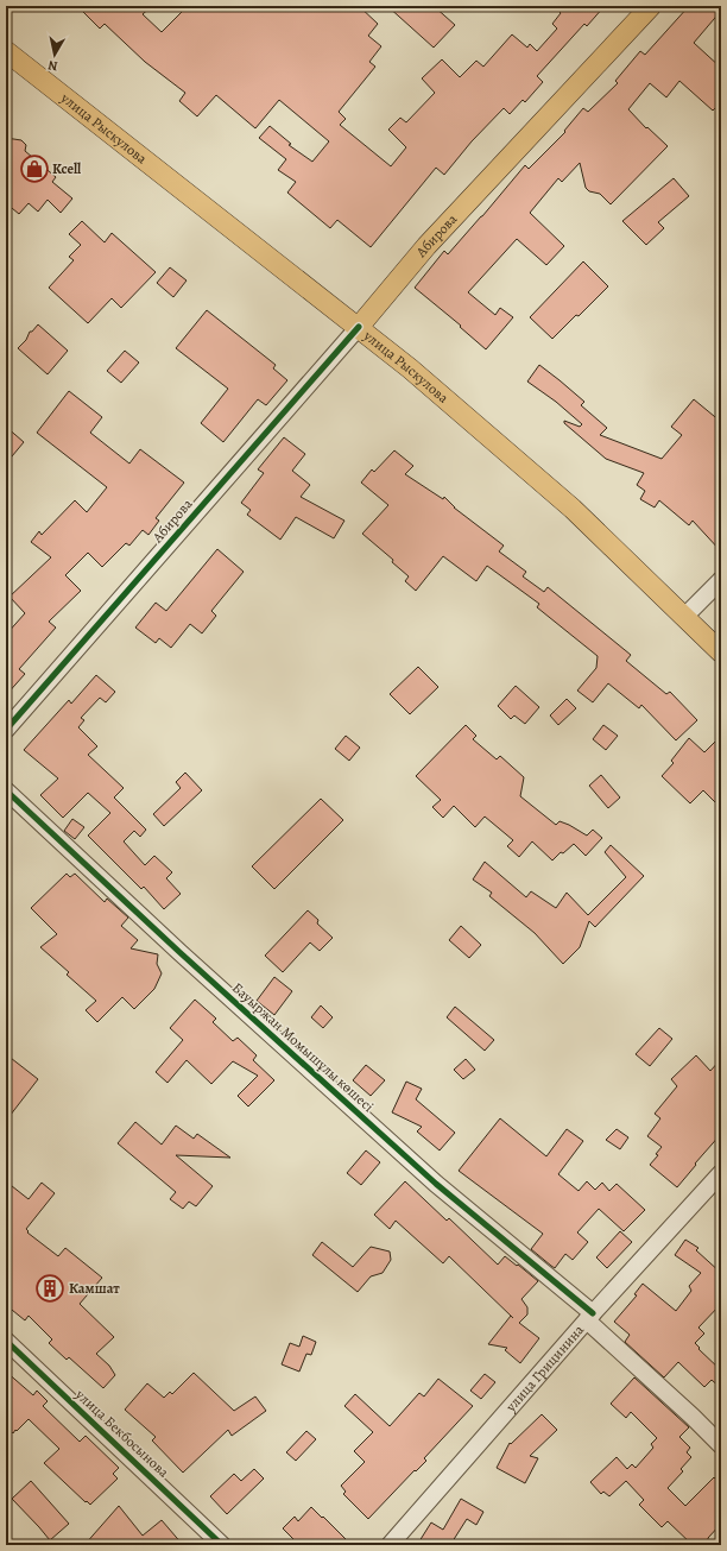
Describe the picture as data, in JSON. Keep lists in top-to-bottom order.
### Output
{
  "streets": {
    "main road": ["улица Рыскулова", "Абирова"],
    "street": ["Бауыржан Момышұлы көшесі", "улица Грицинина", "улица Бекбосынова"]
  },
  "crossings": [
    ["улица Рыскулова", "Абирова"],
    ["Бауыржан Момышұлы көшесі", "улица Грицинина"]
  ],
  "places": {
    "shop": ["Kcell"],
    "building": ["Камшат"]
  },
  "north": "bottom"
}
